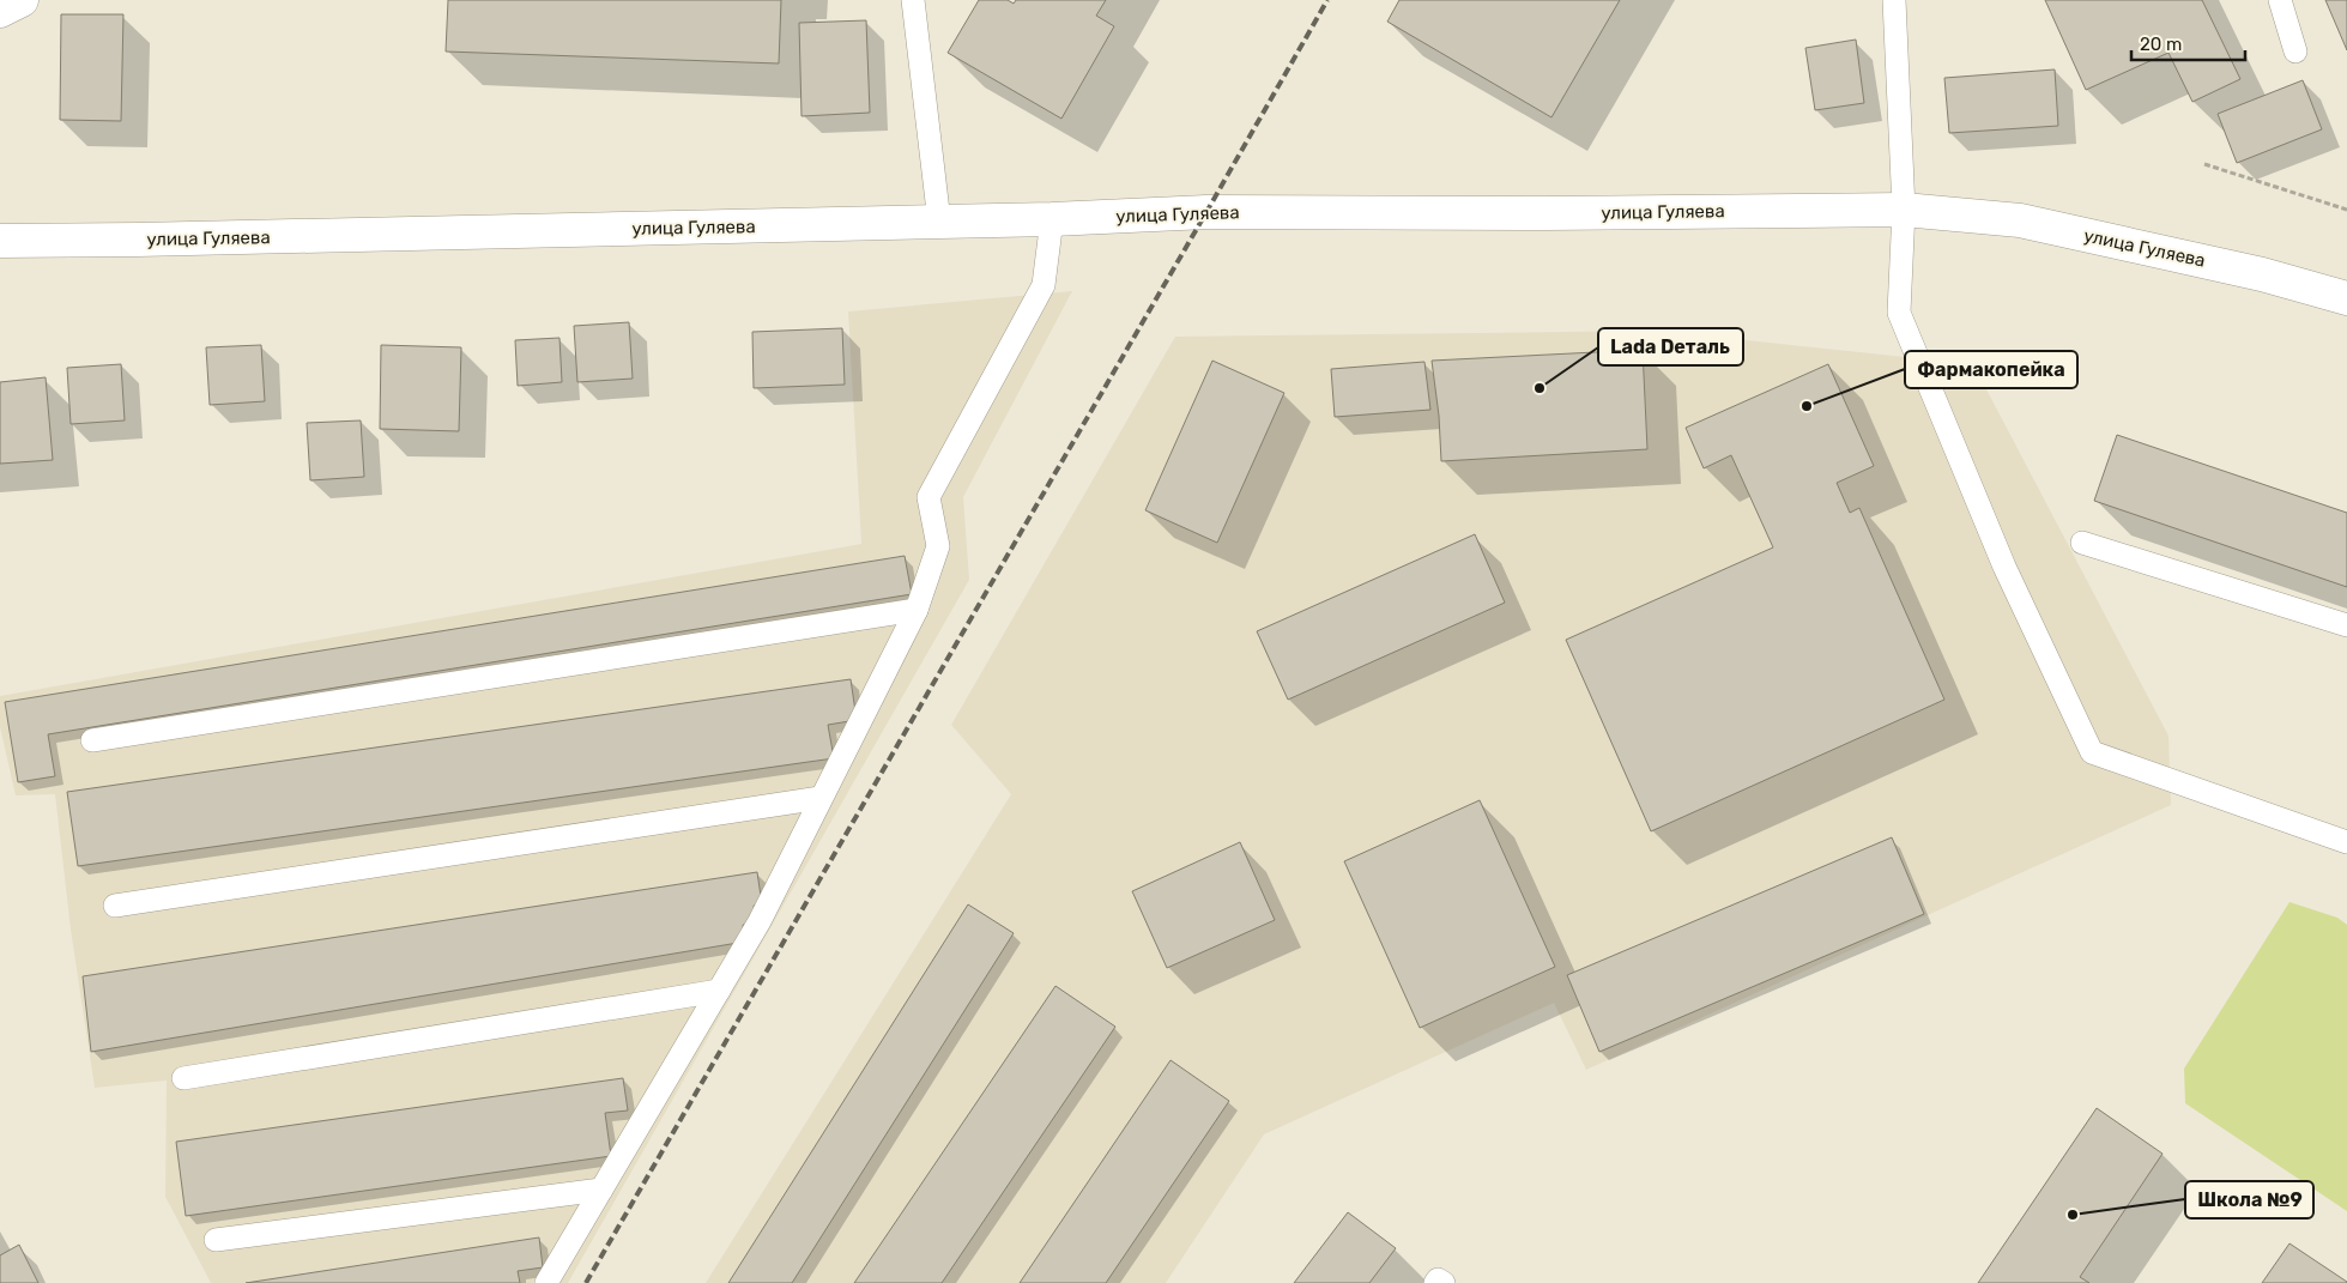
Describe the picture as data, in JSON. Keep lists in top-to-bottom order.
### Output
{
  "streets": {
    "main road": ["улица Гуляева"]
  },
  "places": ["Lada Dеталь", "Фармакопейка", "Школа №9"],
  "scale_bar": "20 m"
}
